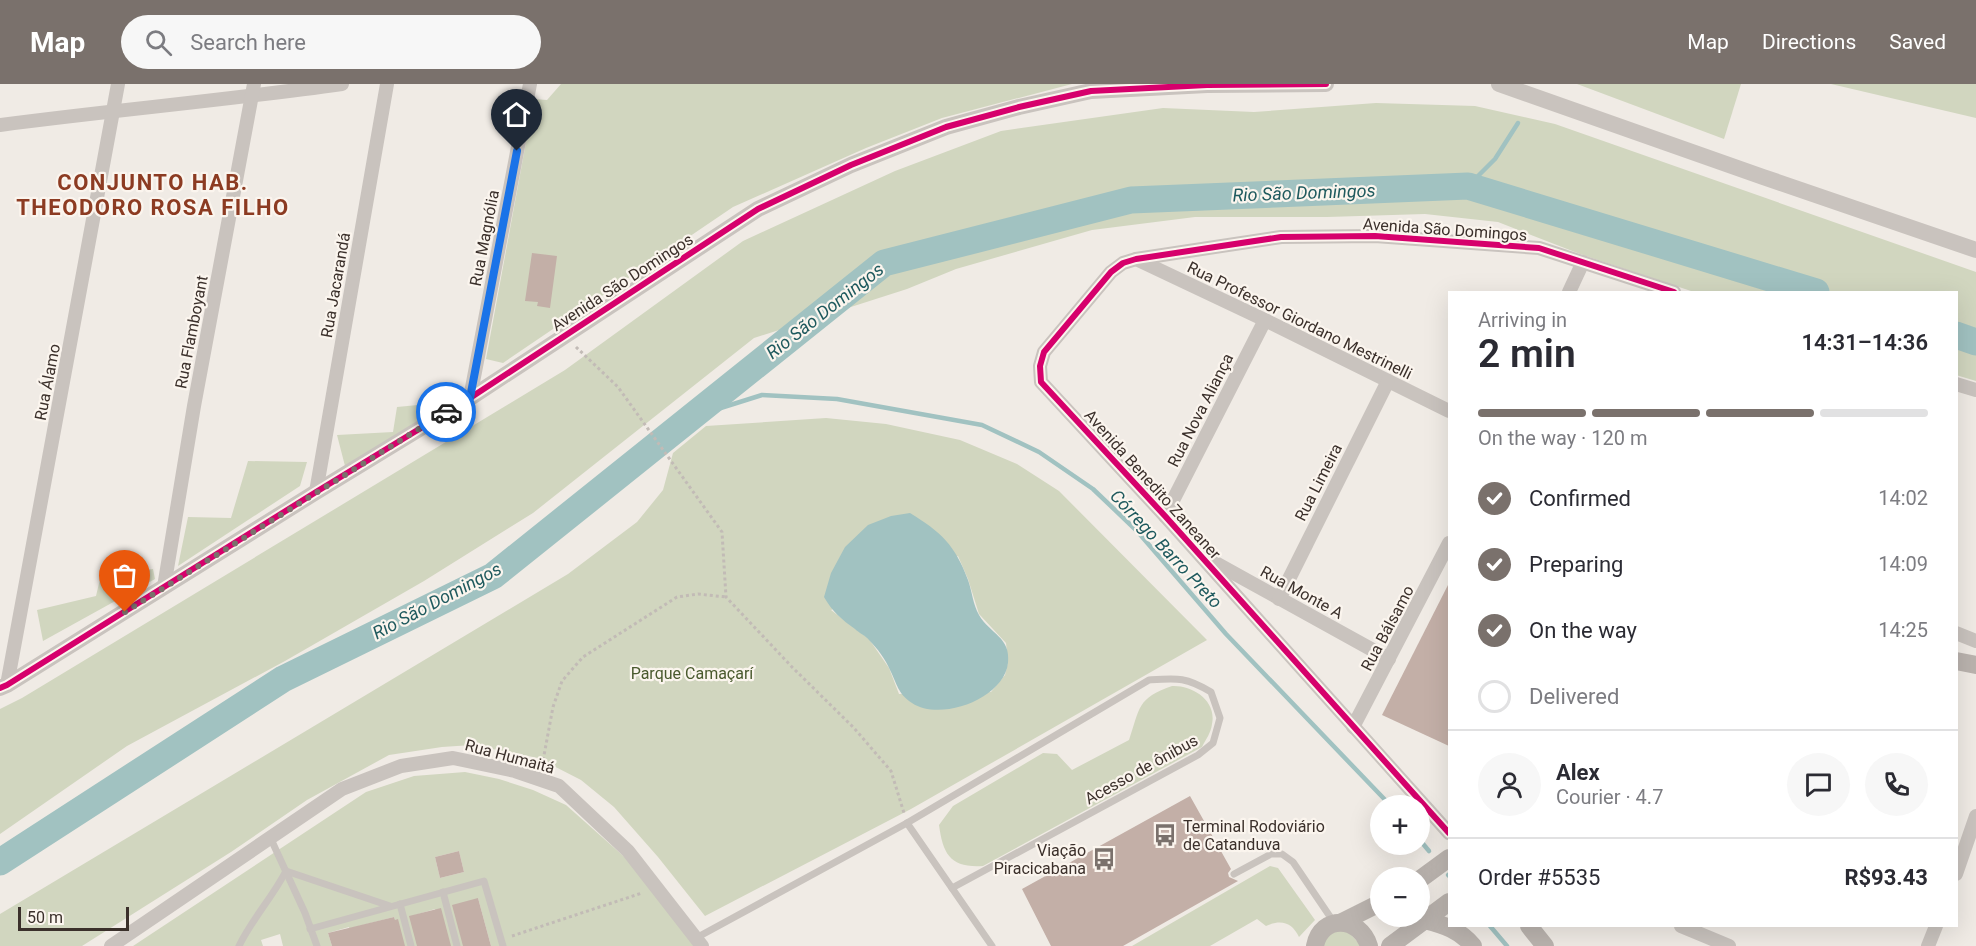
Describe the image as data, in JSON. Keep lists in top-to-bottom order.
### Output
{
  "streets": {
    "street": [
      "Avenida São Domingos",
      "Rua Magnólia",
      "Rua Jacarandá",
      "Rua Professor Giordano Mestrinelli",
      "Rua Flamboyant",
      "Rua Álamo",
      "Rua Nova Aliança",
      "Rua Limeira",
      "Avenida Benedito Zaneaner",
      "Rua Monte A",
      "Rua Bálsamo",
      "Rua Humaitá"
    ],
    "lane": ["Acesso de ônibus"]
  },
  "crossings": [
    ["Avenida São Domingos", "Rua Magnólia"],
    ["Avenida São Domingos", "Rua Jacarandá"],
    ["Avenida São Domingos", "Rua Professor Giordano Mestrinelli"],
    ["Avenida São Domingos", "Rua Flamboyant"],
    ["Avenida São Domingos", "Rua Álamo"],
    ["Avenida São Domingos", "Avenida Benedito Zaneaner"],
    ["Rua Professor Giordano Mestrinelli", "Rua Nova Aliança"],
    ["Rua Professor Giordano Mestrinelli", "Rua Limeira"],
    ["Rua Professor Giordano Mestrinelli", "Avenida Benedito Zaneaner"],
    ["Rua Nova Aliança", "Avenida Benedito Zaneaner"],
    ["Rua Limeira", "Rua Monte A"],
    ["Avenida Benedito Zaneaner", "Rua Monte A"],
    ["Avenida Benedito Zaneaner", "Rua Bálsamo"],
    ["Rua Monte A", "Rua Bálsamo"],
    ["Rua Humaitá", "Acesso de ônibus"]
  ],
  "districts": ["CONJUNTO HAB. THEODORO ROSA FILHO"],
  "water": ["Rio São Domingos", "Córrego Barro Preto"],
  "parks": ["Parque Camaçarí"],
  "places": {
    "bus stop": ["Terminal Rodoviário de Catanduva", "Viação Piracicabana"]
  },
  "scale_bar": "50 m",
  "page": {
    "header": "Map",
    "search": "Search here",
    "nav": ["Map", "Directions", "Saved"],
    "heading": ["2 min", "Arriving in", "14:31–14:36"],
    "panel": [
      "Alex",
      "Courier · 4.7",
      "Order #5535",
      "R$93.43"
    ],
    "bar": "On the way · 120 m",
    "list": [
      ["Confirmed", "14:02"],
      ["Preparing", "14:09"],
      ["On the way", "14:25"],
      "Delivered"
    ],
    "map_buttons": ["+", "−"],
    "scale": "50 m"
  }
}
